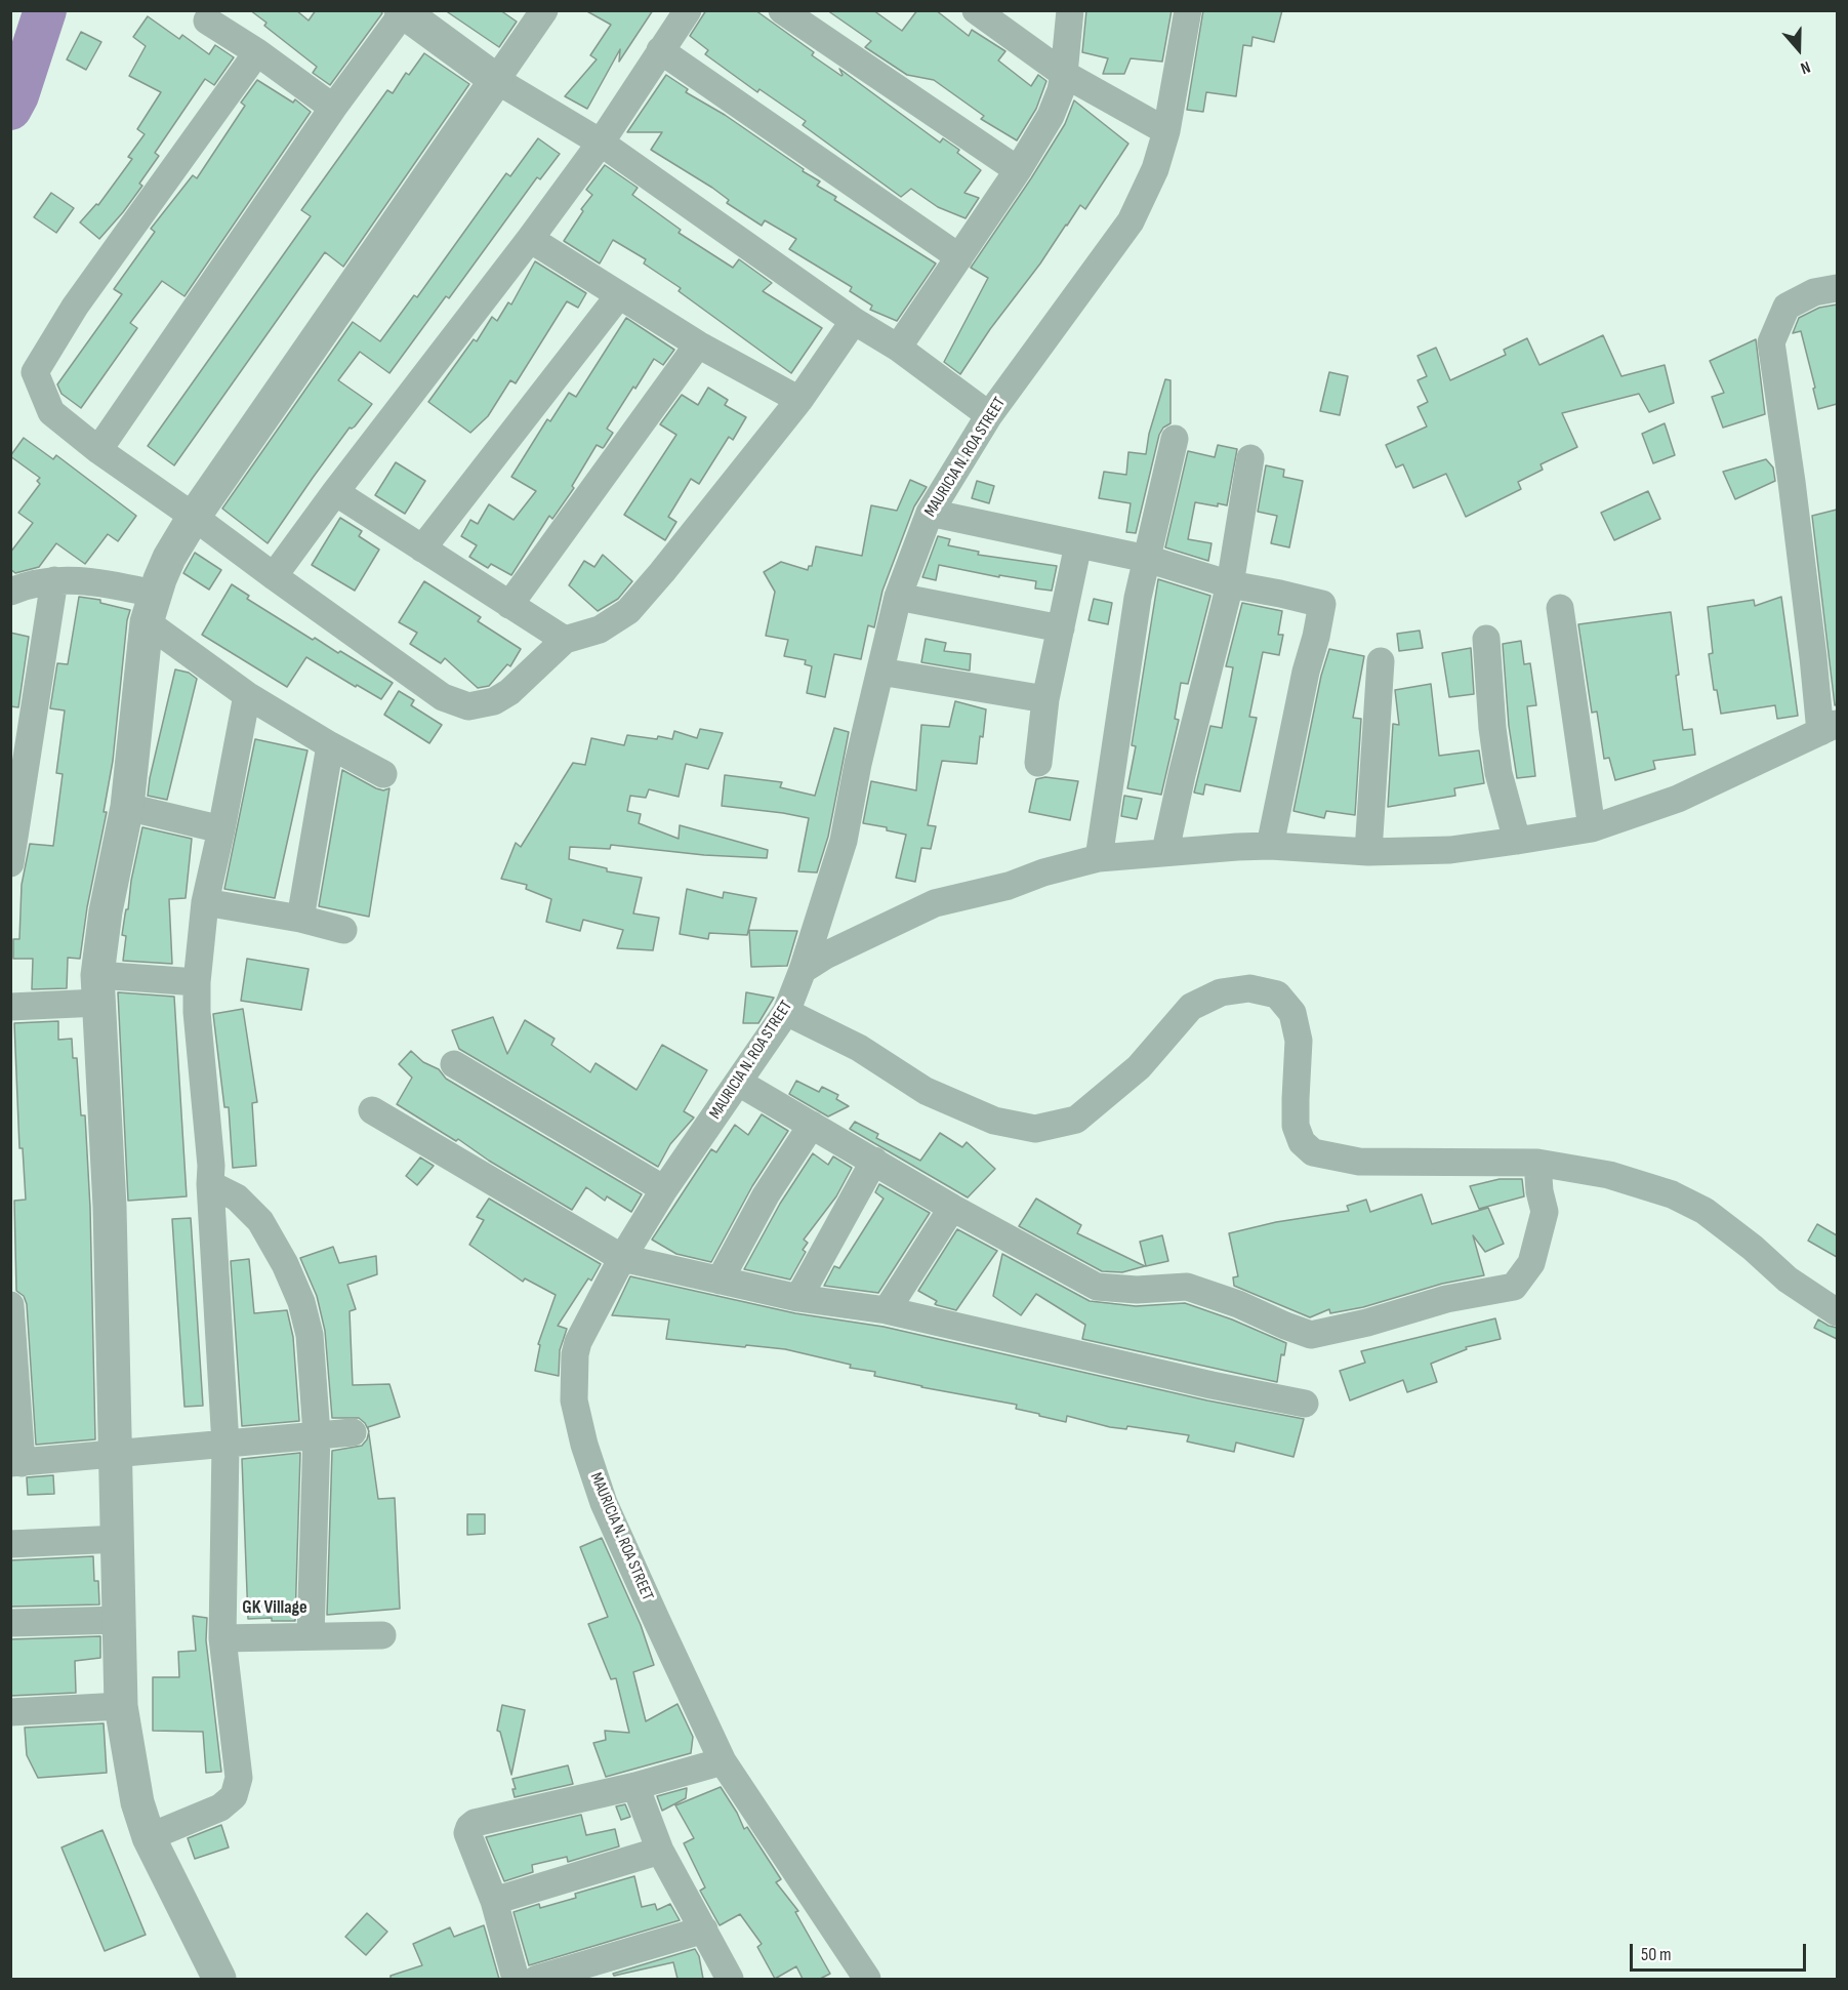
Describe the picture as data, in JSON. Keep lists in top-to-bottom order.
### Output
{
  "streets": {
    "street": ["MAURICIA N. ROA STREET"]
  },
  "districts": ["GK Village"],
  "scale_bar": "50 m",
  "north": "bottom"
}
